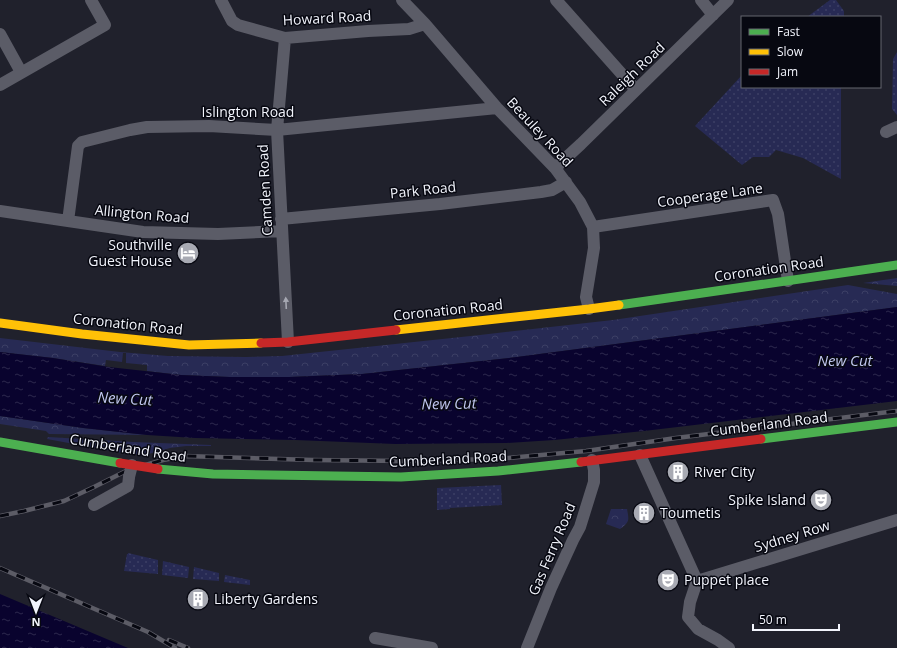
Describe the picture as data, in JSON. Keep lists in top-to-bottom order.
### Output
{
  "streets": {
    "main road": ["Coronation Road", "Cumberland Road"],
    "street": [
      "Howard Road",
      "Raleigh Road",
      "Islington Road",
      "Beauley Road",
      "Camden Road",
      "Park Road",
      "Cooperage Lane",
      "Allington Road",
      "Sydney Row",
      "Gas Ferry Road"
    ]
  },
  "crossings": [
    ["Howard Road", "Beauley Road"],
    ["Howard Road", "Camden Road"],
    ["Raleigh Road", "Beauley Road"],
    ["Islington Road", "Beauley Road"],
    ["Islington Road", "Camden Road"],
    ["Islington Road", "Allington Road"],
    ["Beauley Road", "Park Road"],
    ["Beauley Road", "Cooperage Lane"],
    ["Beauley Road", "Coronation Road"],
    ["Camden Road", "Park Road"],
    ["Camden Road", "Allington Road"],
    ["Camden Road", "Coronation Road"],
    ["Park Road", "Allington Road"],
    ["Cooperage Lane", "Coronation Road"],
    ["Cumberland Road", "Gas Ferry Road"]
  ],
  "one_way": ["Camden Road"],
  "water": ["New Cut"],
  "places": {
    "hotel": ["Southville Guest House"],
    "building": ["River City", "Toumetis", "Liberty Gardens"],
    "theatre": ["Spike Island", "Puppet place"]
  },
  "legend": ["Fast", "Slow", "Jam"],
  "scale_bar": "50 m",
  "north": "bottom"
}
